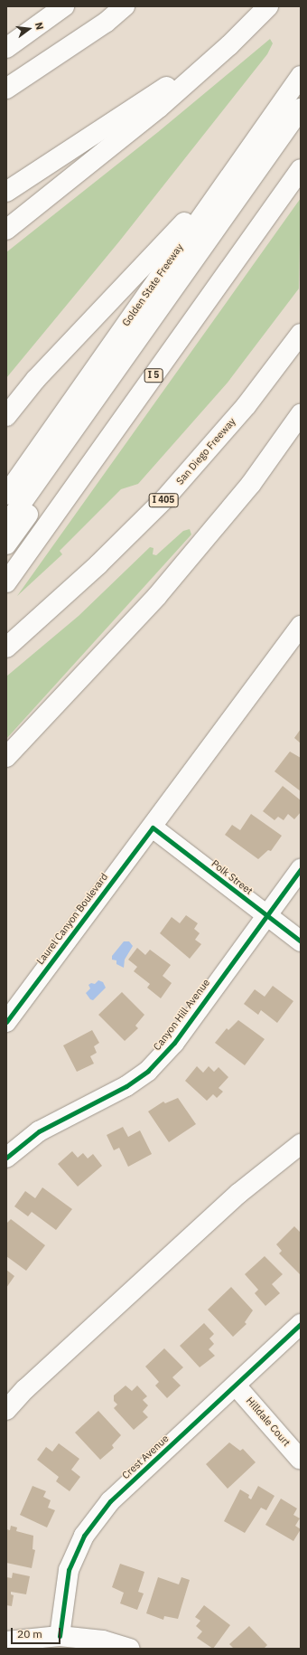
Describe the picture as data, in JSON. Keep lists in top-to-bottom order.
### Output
{
  "streets": {
    "main road": [
      "Golden State Freeway",
      "I 5",
      "San Diego Freeway",
      "I 405",
      "Polk Street",
      "Laurel Canyon Boulevard",
      "Canyon Hill Avenue",
      "Hilldale Court",
      "Crest Avenue"
    ]
  },
  "crossings": [
    ["Polk Street", "Laurel Canyon Boulevard"],
    ["Polk Street", "Canyon Hill Avenue"],
    ["Hilldale Court", "Crest Avenue"]
  ],
  "scale_bar": "20 m",
  "north": "right"
}
